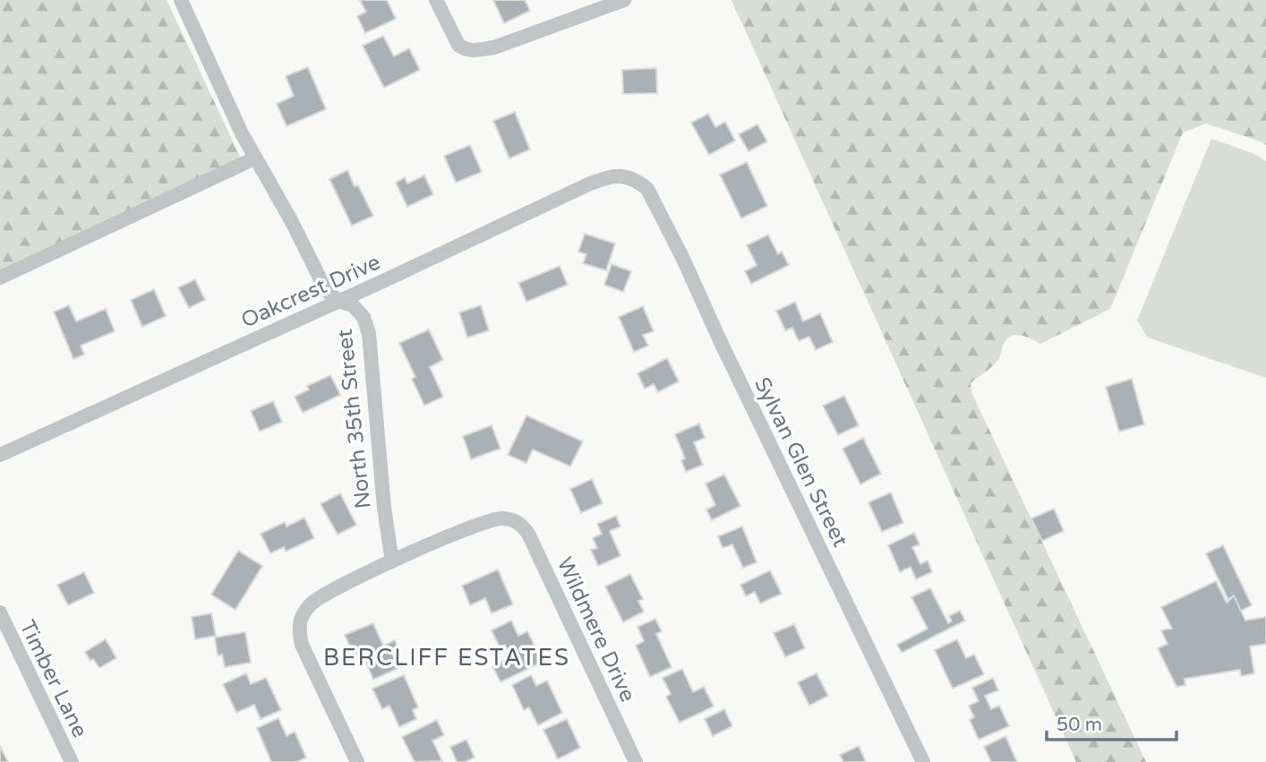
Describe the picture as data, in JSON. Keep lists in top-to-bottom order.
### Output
{
  "streets": {
    "street": [
      "Oakcrest Drive",
      "North 35th Street",
      "Sylvan Glen Street",
      "Wildmere Drive",
      "Timber Lane"
    ]
  },
  "crossings": [
    ["Oakcrest Drive", "North 35th Street"],
    ["Oakcrest Drive", "Sylvan Glen Street"],
    ["North 35th Street", "Wildmere Drive"]
  ],
  "districts": ["BERCLIFF ESTATES"],
  "scale_bar": "50 m"
}
